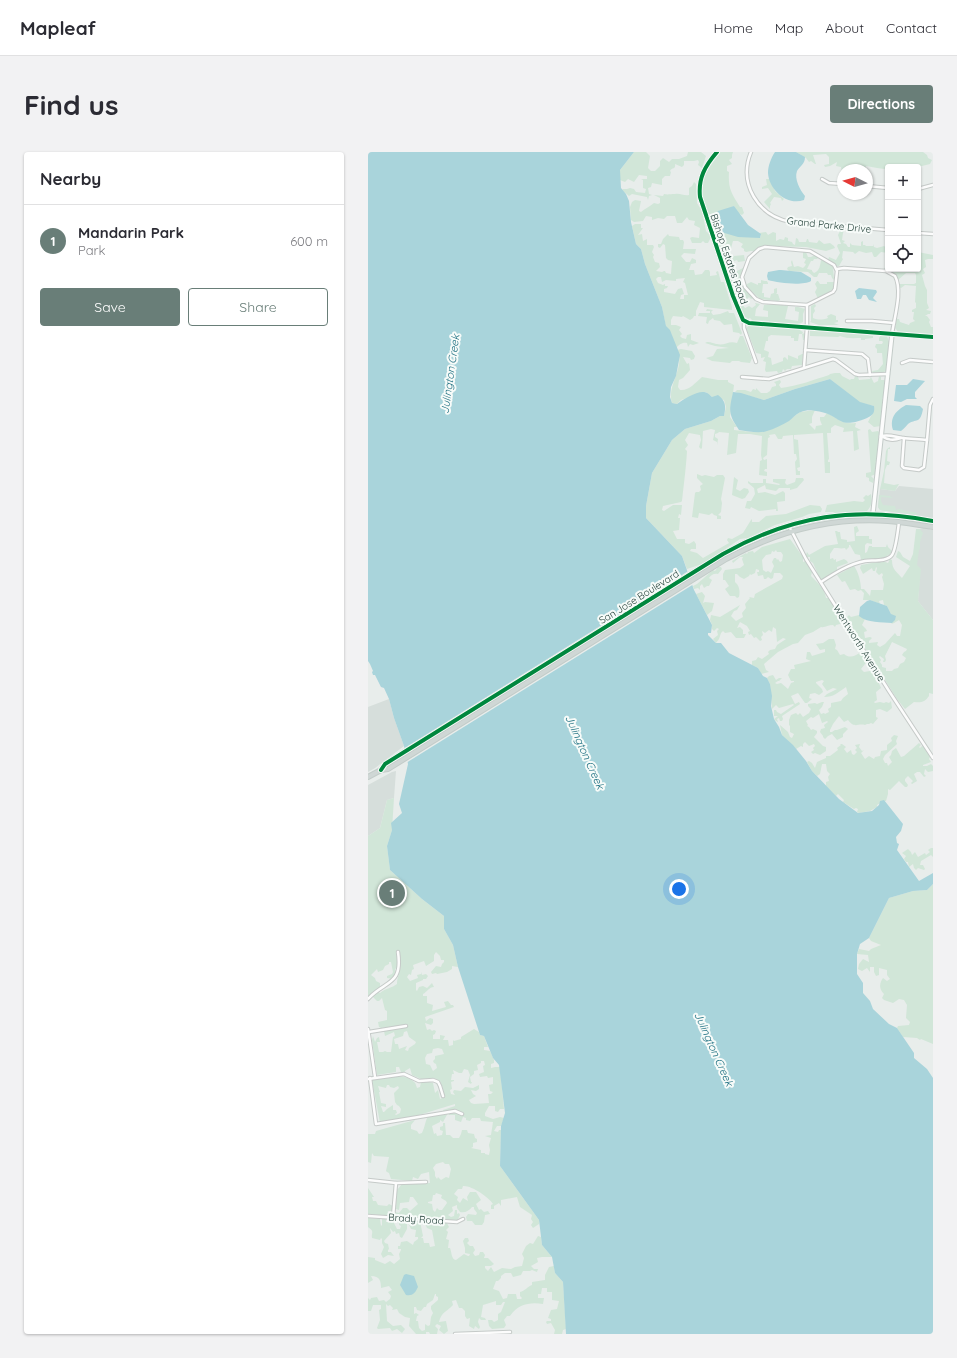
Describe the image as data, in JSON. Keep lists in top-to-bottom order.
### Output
{
  "streets": {
    "main road": ["San Jose Boulevard"],
    "street": [
      "Grand Parke Drive",
      "Bishop Estates Road",
      "Wentworth Avenue",
      "Brady Road"
    ]
  },
  "crossings": [
    ["San Jose Boulevard", "Wentworth Avenue"]
  ],
  "water": ["Julington Creek"],
  "north": "left",
  "page": {
    "header": "Mapleaf",
    "nav": [
      "Home",
      "Map",
      "About",
      "Contact"
    ],
    "buttons": [
      "Directions",
      ["Save", "Share"]
    ],
    "title": "Find us",
    "heading": "Nearby",
    "map_buttons": ["+", "−"],
    "list": [
      {
        "mark": "1",
        "name": "Mandarin Park",
        "note": "Park",
        "value": "600 m"
      }
    ],
    "pins": "1"
  }
}
